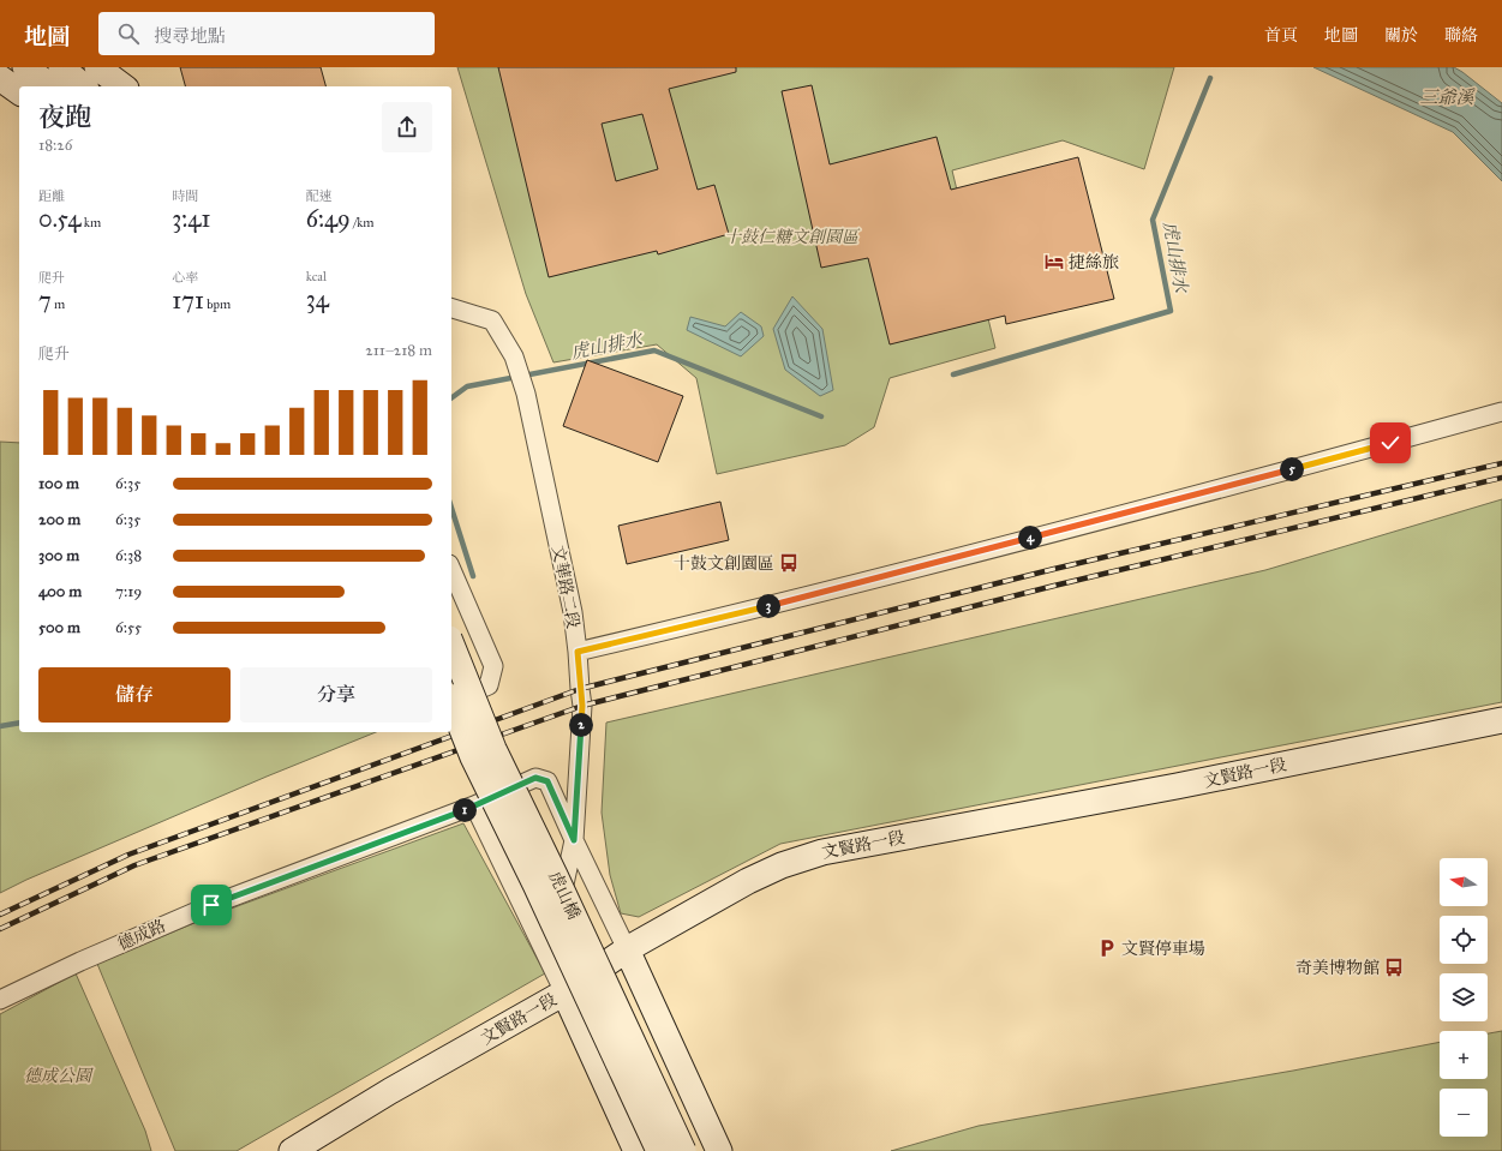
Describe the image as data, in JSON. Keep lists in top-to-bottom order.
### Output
{
  "streets": {
    "street": [
      "文華路二段",
      "文賢路一段",
      "虎山橋",
      "德成路"
    ]
  },
  "crossings": [
    ["文華路二段", "文賢路一段"],
    ["文華路二段", "德成路"]
  ],
  "water": ["三爺溪", "虎山排水"],
  "parks": ["十鼓仁糖文創園區", "德成公園"],
  "places": {
    "hotel": ["捷絲旅"],
    "bus stop": ["十鼓文創園區", "奇美博物館"],
    "parking": ["文賢停車場"]
  },
  "north": "left",
  "page": {
    "header": "地圖",
    "search": "搜尋地點",
    "nav": [
      "首頁",
      "地圖",
      "關於",
      "聯絡"
    ],
    "heading": ["夜跑", "18:26"],
    "stats": [
      ["距離", "0.54 km"],
      ["時間", "3:41"],
      ["配速", "6:49 /km"],
      ["爬升", "7 m"],
      ["心率", "171 bpm"],
      ["kcal", "34"]
    ],
    "chart": ["爬升", "211–218 m"],
    "pins": [
      "5",
      "4",
      "3",
      "2",
      "1"
    ],
    "list": [
      {
        "name": "100 m",
        "note": "6:35"
      },
      {
        "name": "200 m",
        "note": "6:35"
      },
      {
        "name": "300 m",
        "note": "6:38"
      },
      {
        "name": "400 m",
        "note": "7:19"
      },
      {
        "name": "500 m",
        "note": "6:55"
      }
    ],
    "buttons": ["儲存", "分享"],
    "map_buttons": ["+", "−"]
  }
}
